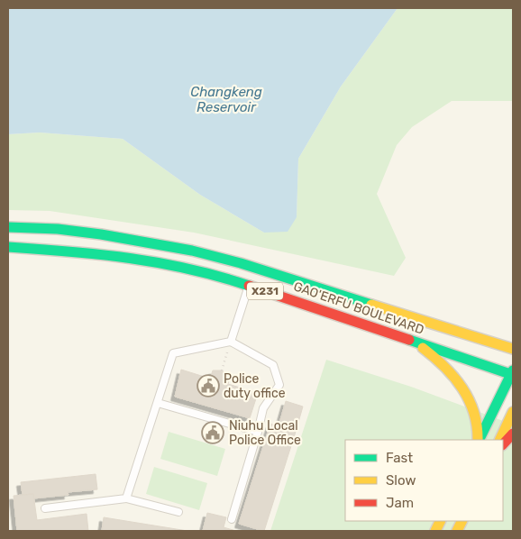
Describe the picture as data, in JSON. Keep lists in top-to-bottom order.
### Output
{
  "streets": {
    "main road": ["X231", "GAO'ERFU BOULEVARD"]
  },
  "water": ["Changkeng Reservoir"],
  "places": {
    "public building": ["Police duty office", "Niuhu Local Police Office"]
  },
  "legend": ["Fast", "Slow", "Jam"]
}
